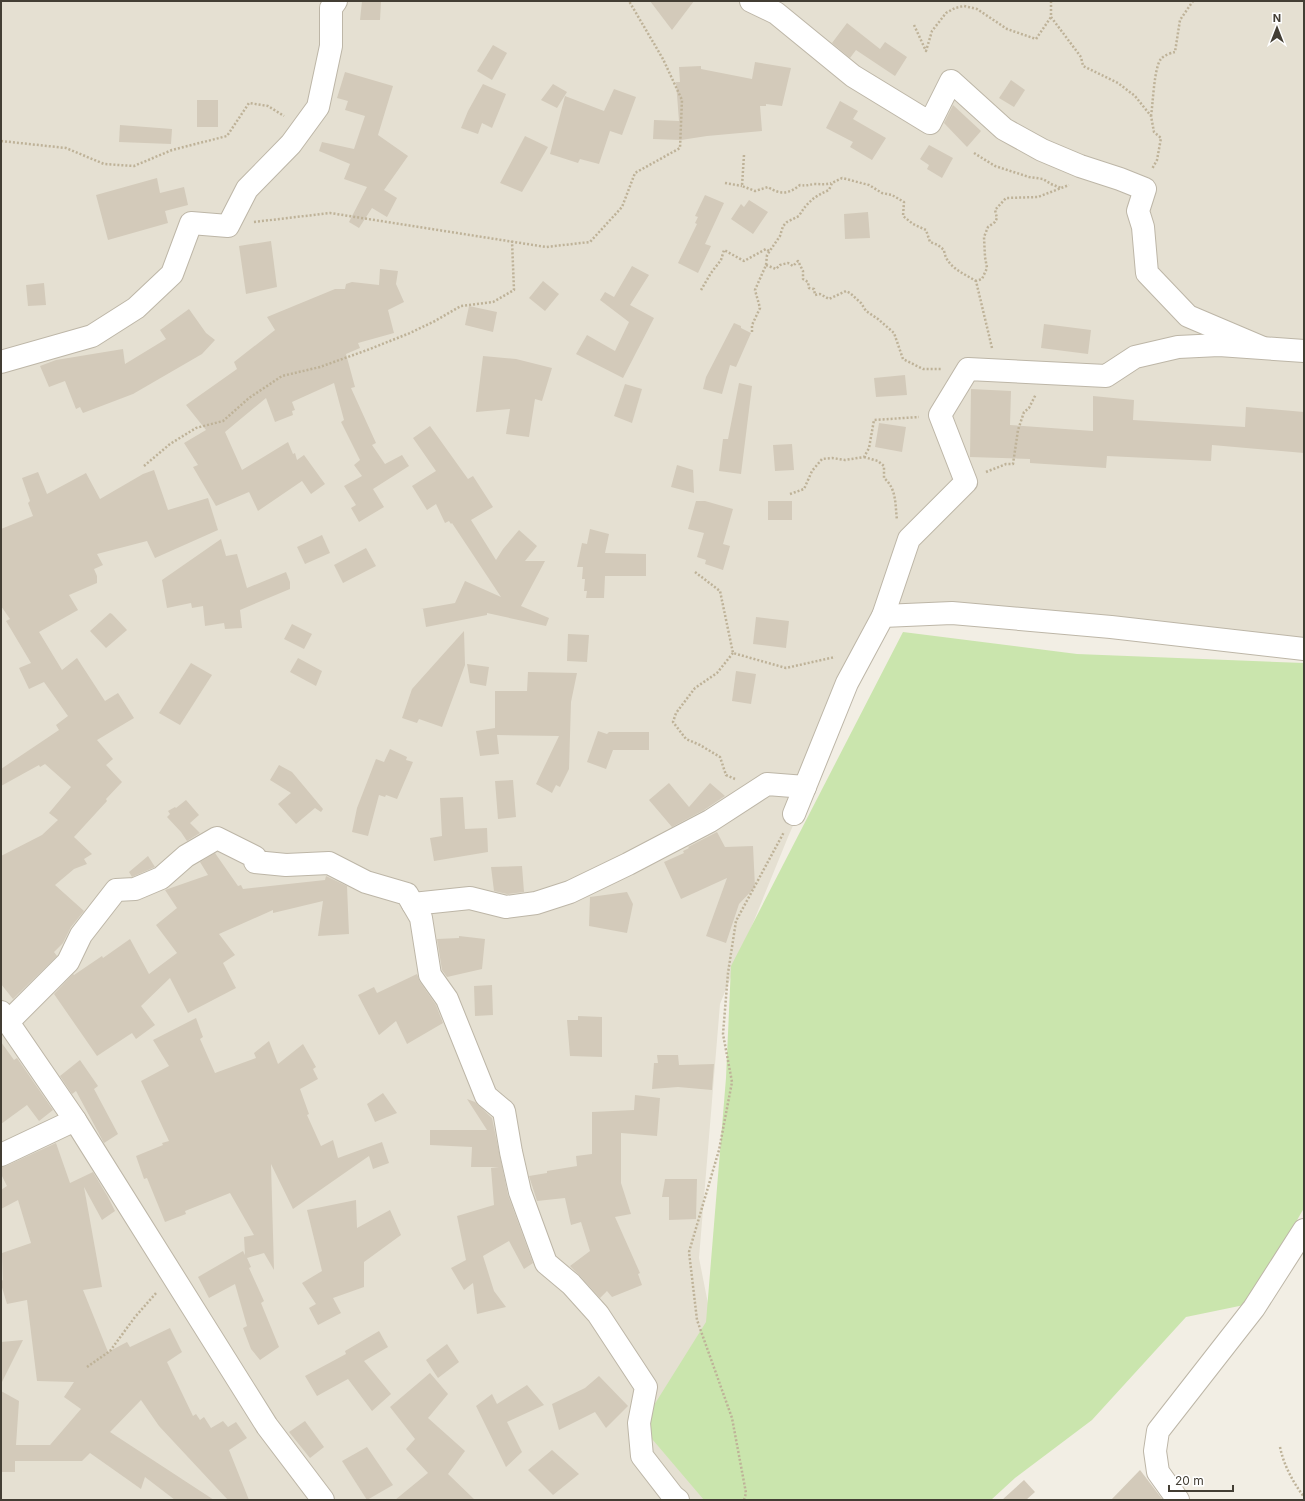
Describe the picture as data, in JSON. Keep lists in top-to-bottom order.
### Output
{
  "scale_bar": "20 m",
  "north": "top"
}
